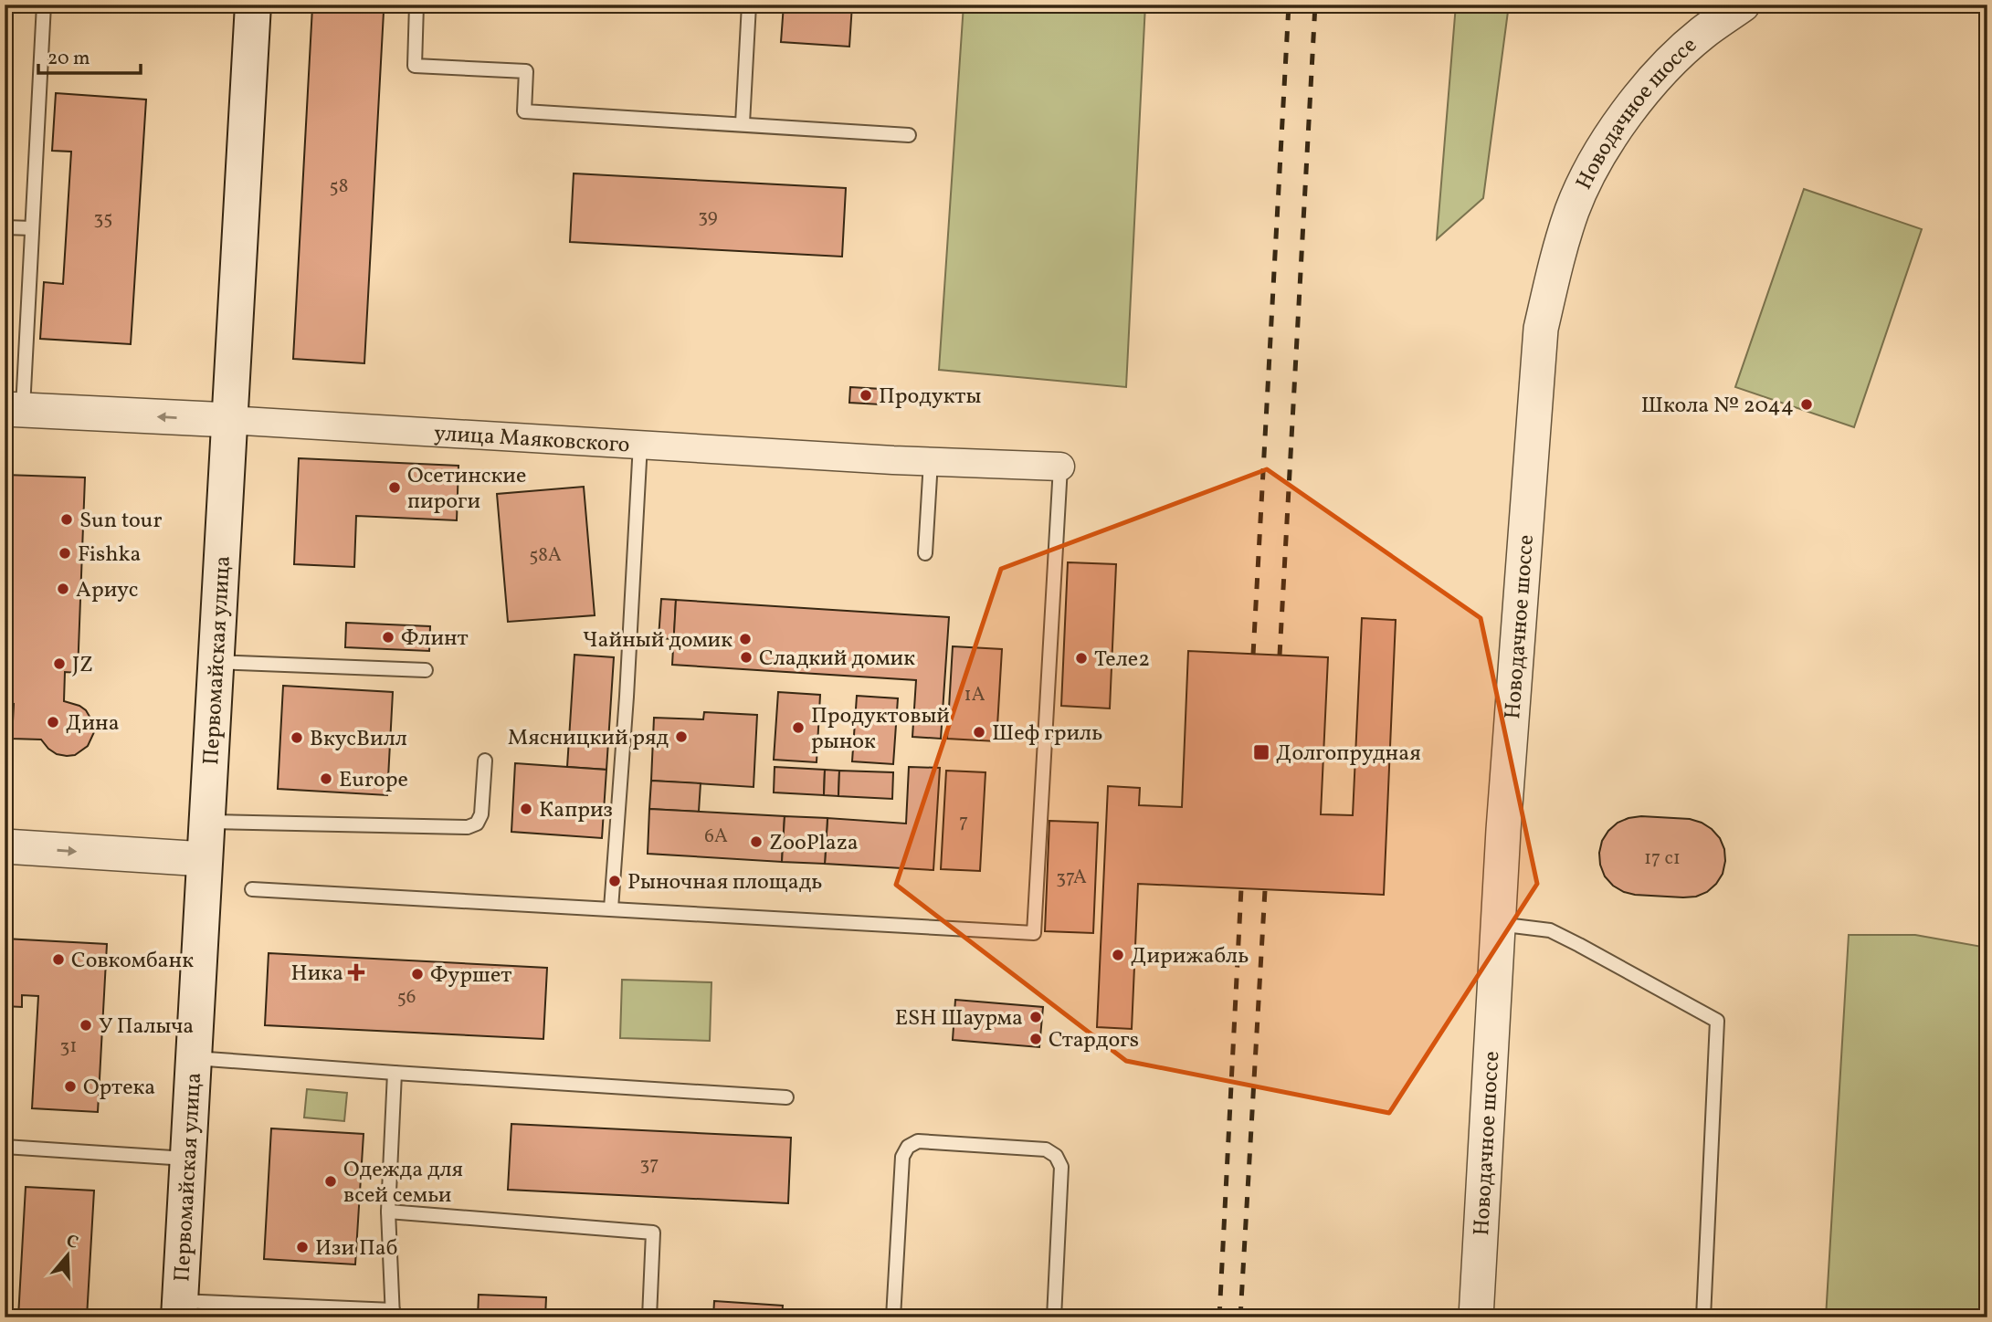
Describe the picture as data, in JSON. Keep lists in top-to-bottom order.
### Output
{
  "streets": {
    "main road": ["Первомайская улица"],
    "street": ["Новодачное шоссе", "улица Маяковского"]
  },
  "crossings": [
    ["улица Маяковского", "Первомайская улица"]
  ],
  "places": {
    "other": [
      "Продукты",
      "Школа № 2044",
      "Осетинские пироги",
      "Sun tour",
      "Fishka",
      "Ариус",
      "Флинт",
      "Чайный домик",
      "Сладкий домик",
      "Теле2",
      "JZ",
      "Дина",
      "Продуктовый рынок",
      "Шеф гриль",
      "Мясницкий ряд",
      "ВкусВилл",
      "Europe",
      "Каприз",
      "ZooPlaza",
      "Рыночная площадь",
      "Дирижабль",
      "Совкомбанк",
      "Фуршет",
      "ESH Шаурма",
      "У Палыча",
      "Стардогs",
      "Ортека",
      "Одежда для всей семьи",
      "Изи Паб"
    ],
    "transit": ["Долгопрудная"],
    "health": ["Ника"]
  },
  "house_numbers": [
    "58",
    "39",
    "35",
    "58А",
    "1А",
    "7",
    "6А",
    "17 с1",
    "37А",
    "56",
    "31",
    "37"
  ],
  "scale_bar": "20 m",
  "north": "top"
}
